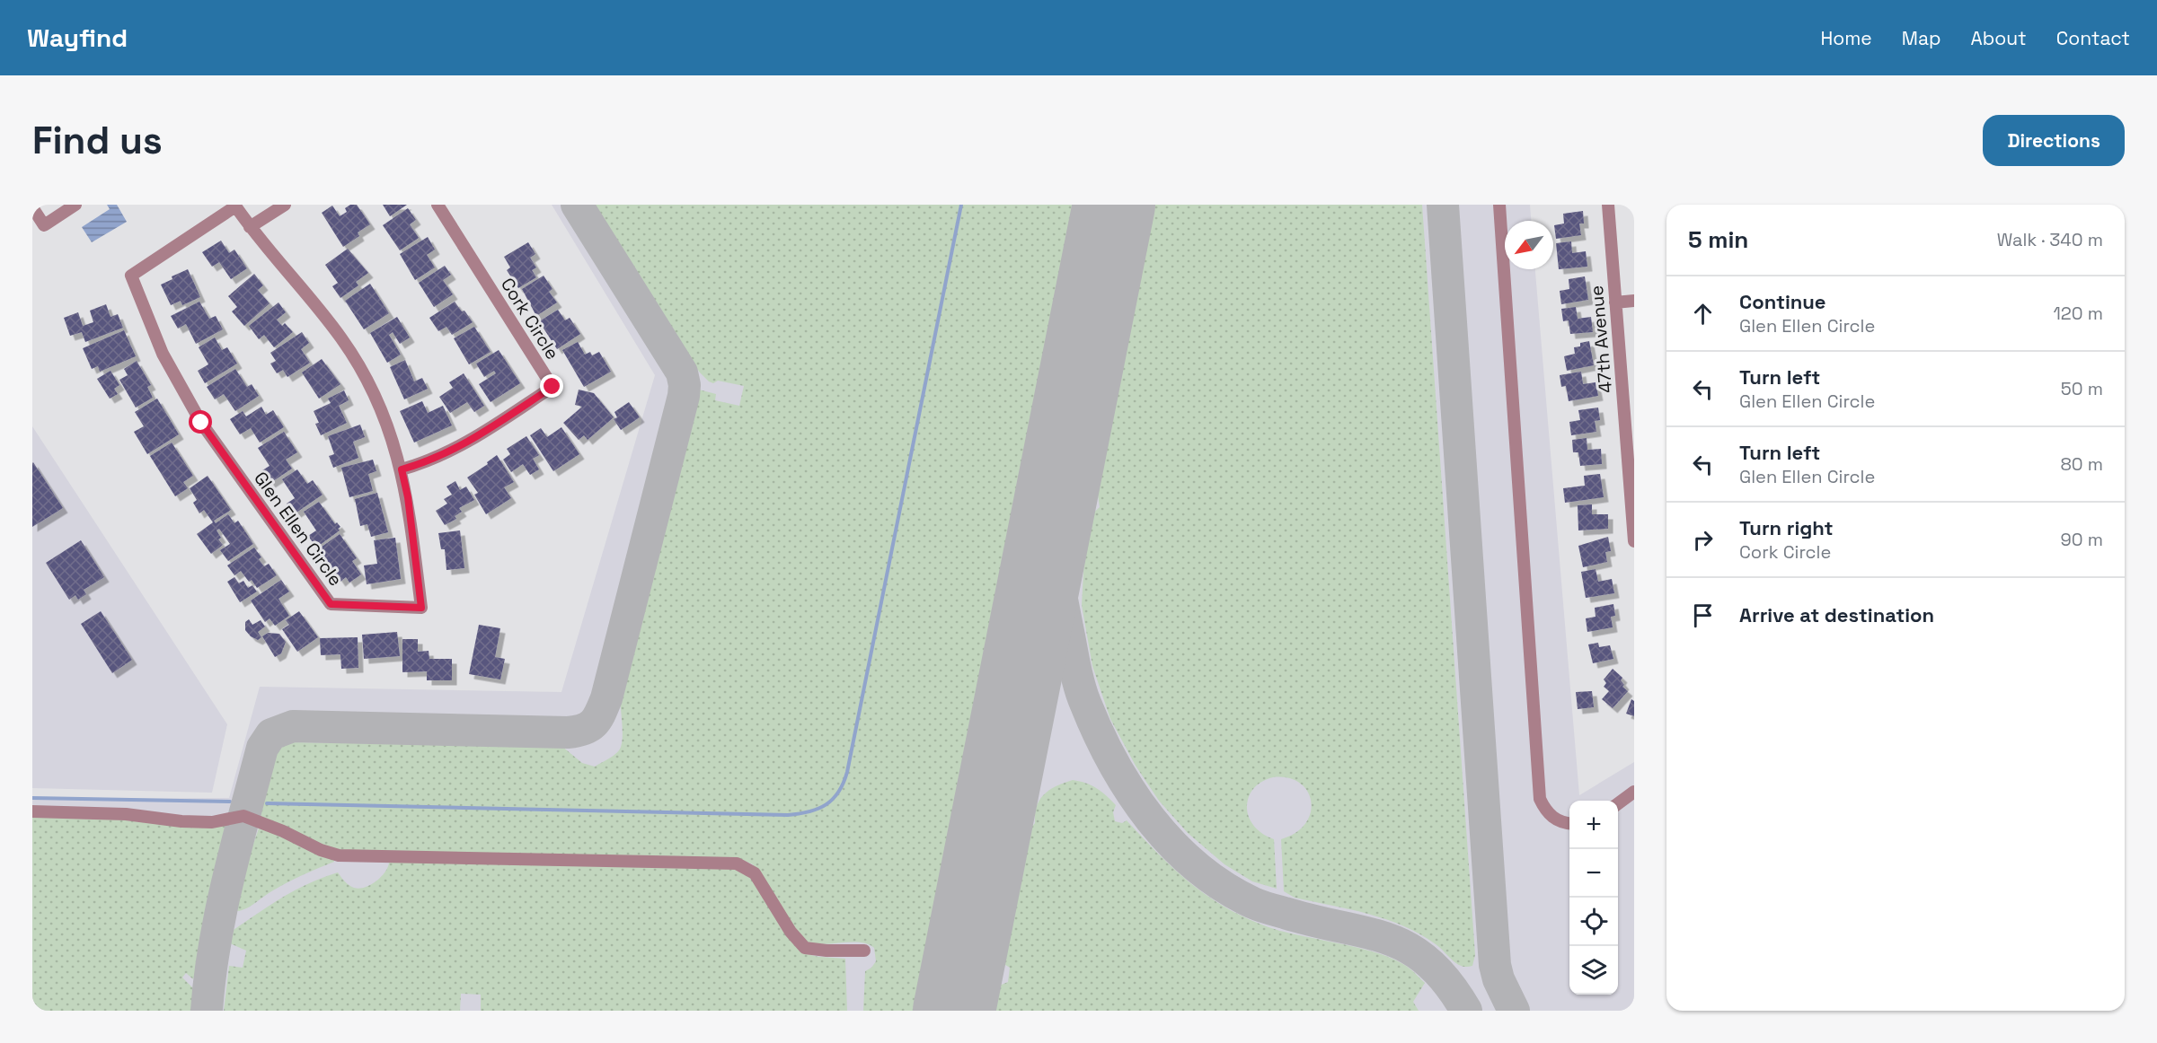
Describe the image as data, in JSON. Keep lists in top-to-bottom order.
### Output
{
  "streets": {
    "street": ["Cork Circle", "47th Avenue", "Glen Ellen Circle"]
  },
  "crossings": [
    ["Cork Circle", "Glen Ellen Circle"]
  ],
  "north": "bottom left",
  "page": {
    "header": "Wayfind",
    "nav": [
      "Home",
      "Map",
      "About",
      "Contact"
    ],
    "buttons": "Directions",
    "title": "Find us",
    "heading": ["5 min", "Walk · 340 m"],
    "list": [
      ["Continue", "Glen Ellen Circle", "120 m"],
      ["Turn left", "Glen Ellen Circle", "50 m"],
      ["Turn left", "Glen Ellen Circle", "80 m"],
      ["Turn right", "Cork Circle", "90 m"],
      "Arrive at destination"
    ],
    "map_buttons": ["+", "−"]
  }
}
